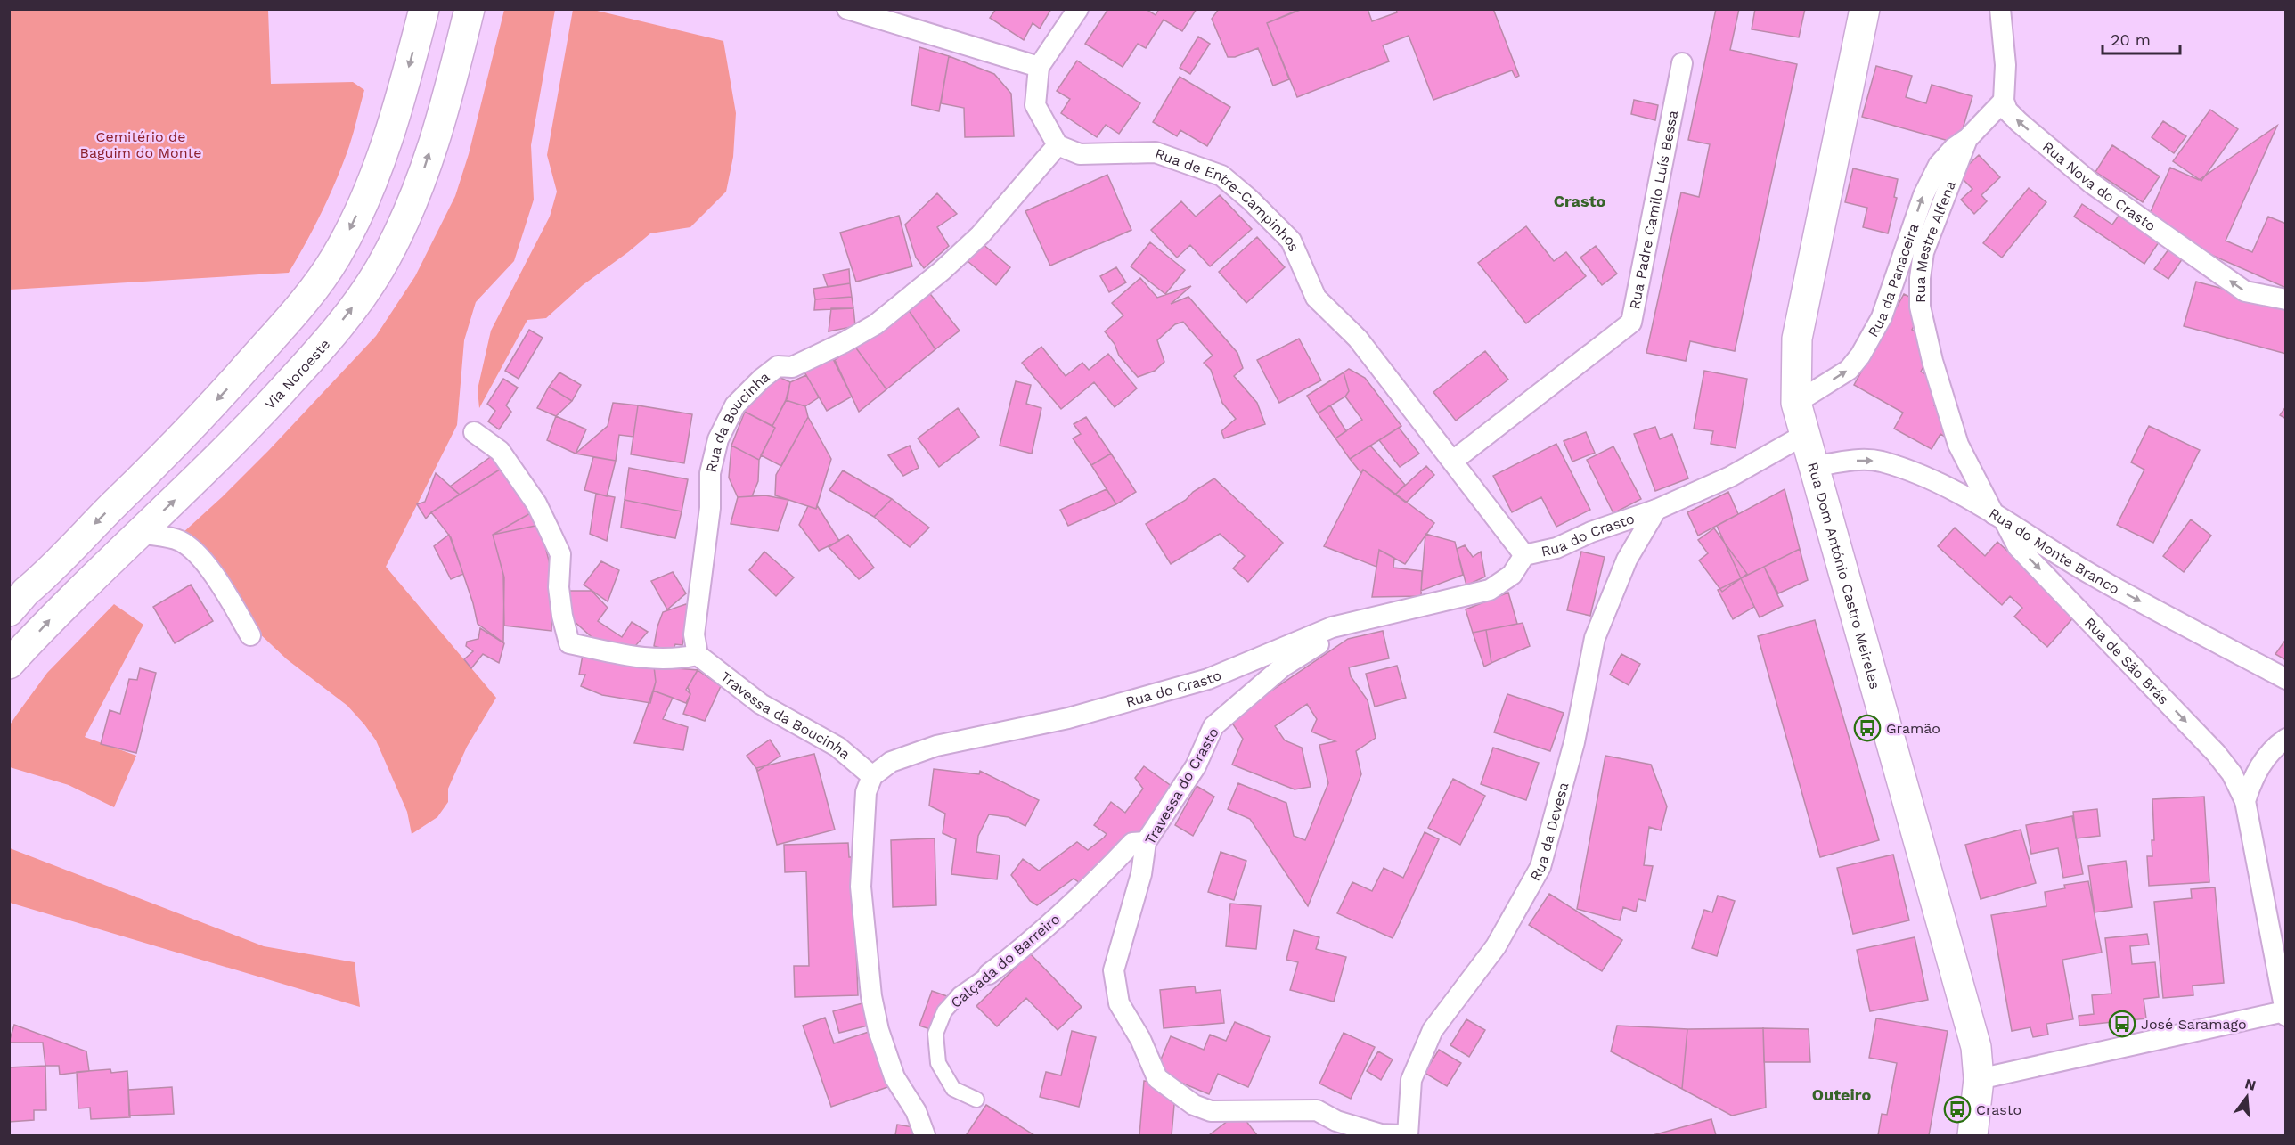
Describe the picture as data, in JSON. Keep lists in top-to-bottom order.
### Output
{
  "streets": {
    "main road": ["Via Noroeste", "Rua Dom António Castro Meireles"],
    "street": [
      "Rua Nova do Crasto",
      "Rua de Entre-Campinhos",
      "Rua Padre Camilo Luís Bessa",
      "Rua Mestre Alfena",
      "Rua da Panaceira",
      "Rua da Boucinha",
      "Rua do Crasto",
      "Rua do Monte Branco",
      "Rua de São Brás",
      "Travessa da Boucinha",
      "Travessa do Crasto",
      "Rua da Devesa",
      "Calçada do Barreiro"
    ]
  },
  "crossings": [
    ["Rua Nova do Crasto", "Rua Mestre Alfena"],
    ["Rua de Entre-Campinhos", "Rua Padre Camilo Luís Bessa"],
    ["Rua de Entre-Campinhos", "Rua da Boucinha"],
    ["Rua de Entre-Campinhos", "Rua do Crasto"],
    ["Rua Mestre Alfena", "Rua da Panaceira"],
    ["Rua Mestre Alfena", "Rua do Monte Branco"],
    ["Rua Mestre Alfena", "Rua de São Brás"],
    ["Rua da Panaceira", "Rua Dom António Castro Meireles"],
    ["Rua da Boucinha", "Travessa da Boucinha"],
    ["Rua do Crasto", "Rua Dom António Castro Meireles"],
    ["Rua do Crasto", "Travessa da Boucinha"],
    ["Rua do Crasto", "Travessa do Crasto"],
    ["Rua do Crasto", "Rua da Devesa"],
    ["Rua do Monte Branco", "Rua Dom António Castro Meireles"],
    ["Rua do Monte Branco", "Rua de São Brás"],
    ["Travessa do Crasto", "Rua da Devesa"],
    ["Travessa do Crasto", "Calçada do Barreiro"]
  ],
  "one_way": [
    "Rua Nova do Crasto",
    "Rua da Panaceira",
    "Rua do Monte Branco",
    "Rua de São Brás"
  ],
  "districts": ["Crasto", "Outeiro"],
  "parks": ["Cemitério de Baguim do Monte"],
  "places": {
    "bus stop": ["Gramão", "José Saramago", "Crasto"]
  },
  "scale_bar": "20 m",
  "north": "top"
}
